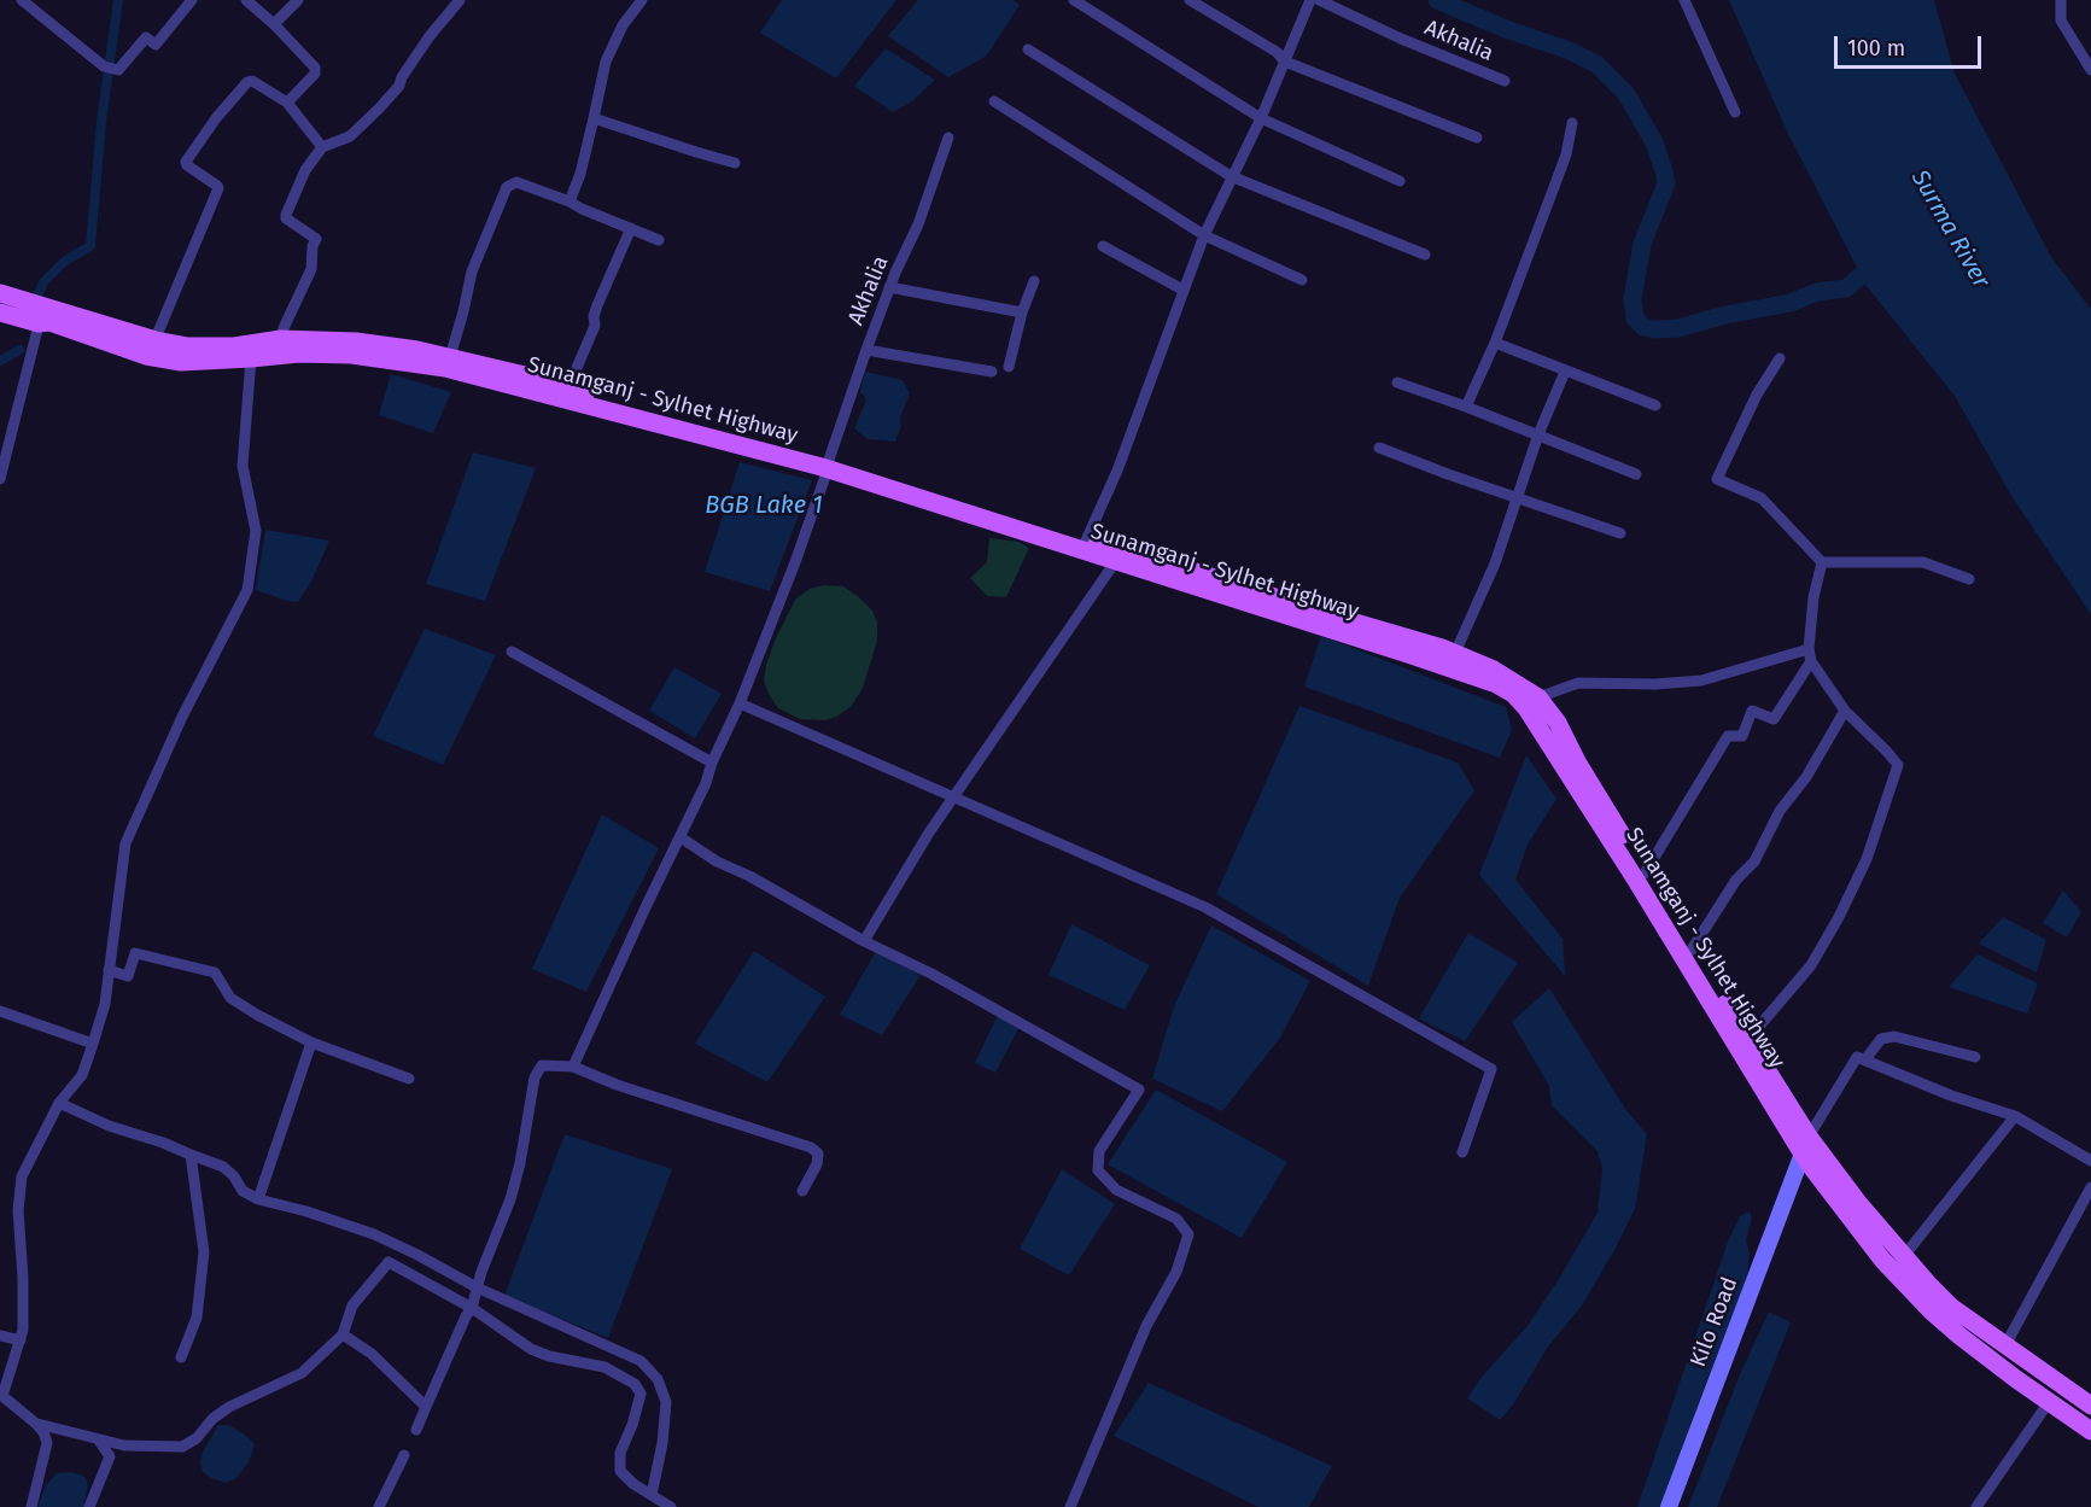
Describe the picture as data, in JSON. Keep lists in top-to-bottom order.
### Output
{
  "streets": {
    "main road": ["Sunamganj - Sylhet Highway"],
    "street": ["Akhalia", "Kilo Road"]
  },
  "crossings": [
    ["Akhalia", "Sunamganj - Sylhet Highway"],
    ["Sunamganj - Sylhet Highway", "Kilo Road"]
  ],
  "water": ["Surma River", "BGB Lake 1"],
  "scale_bar": "100 m"
}
